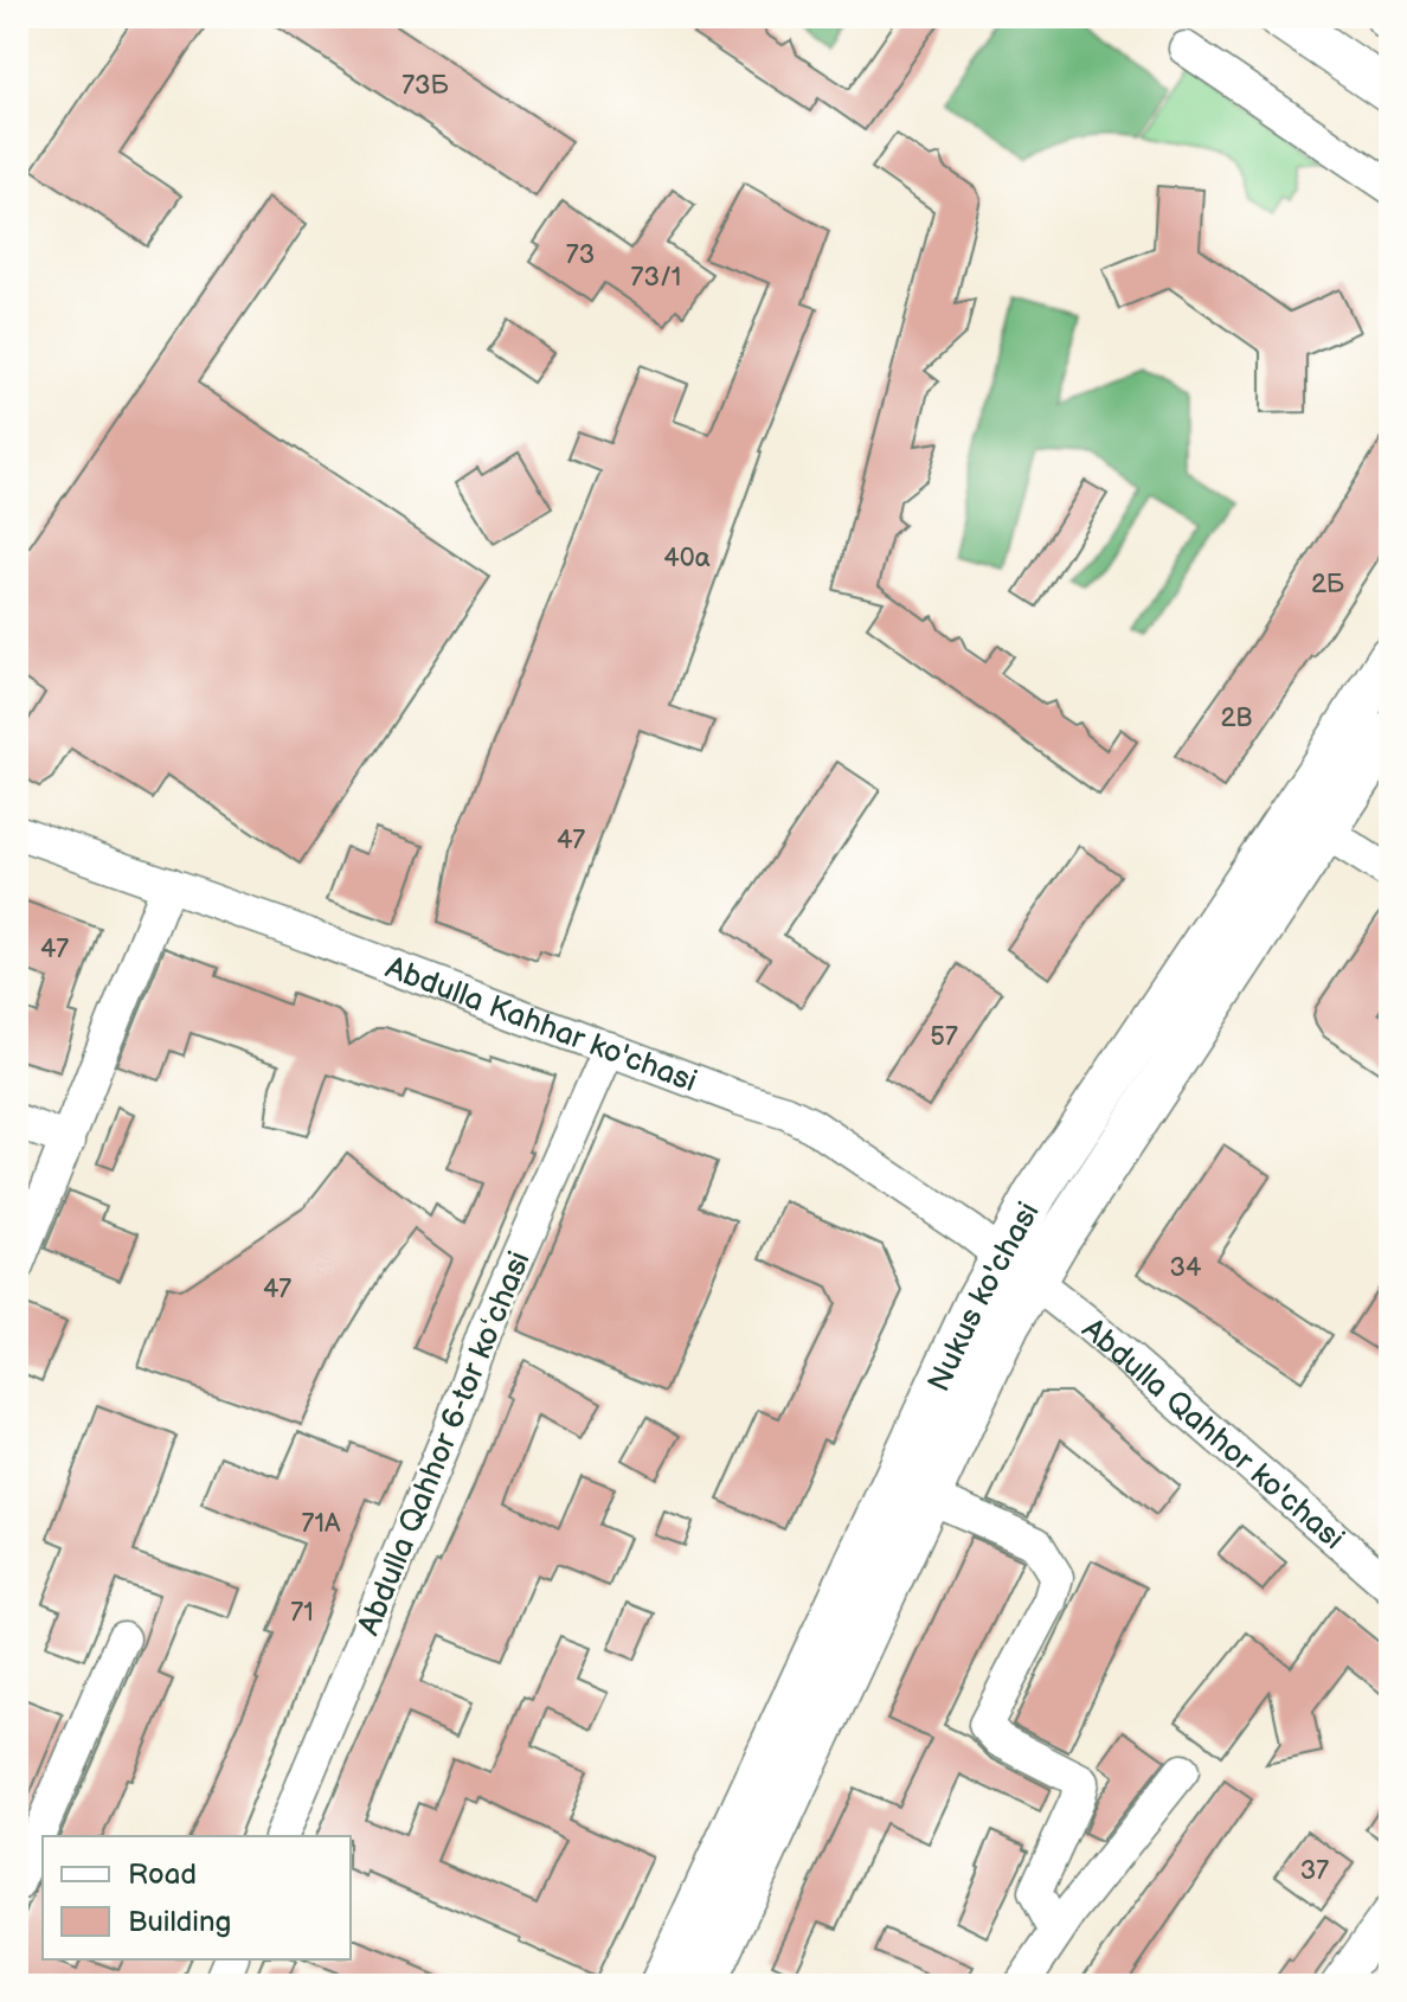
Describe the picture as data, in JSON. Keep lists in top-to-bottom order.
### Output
{
  "streets": {
    "main road": ["Nukus ko'chasi"],
    "street": ["Abdulla Kahhar ko'chasi", "Abdulla Qahhor ko'chasi", "Abdulla Qahhor 6-tor koʻchasi"]
  },
  "crossings": [
    ["Abdulla Kahhar ko'chasi", "Nukus ko'chasi"],
    ["Abdulla Kahhar ko'chasi", "Abdulla Qahhor ko'chasi"],
    ["Abdulla Kahhar ko'chasi", "Abdulla Qahhor 6-tor koʻchasi"],
    ["Nukus ko'chasi", "Abdulla Qahhor ko'chasi"]
  ],
  "house_numbers": [
    "73Б",
    "73",
    "73/1",
    "40а",
    "2Б",
    "2В",
    "47",
    "47",
    "57",
    "34",
    "47",
    "71A",
    "71",
    "37"
  ],
  "legend": ["Road", "Building"]
}
